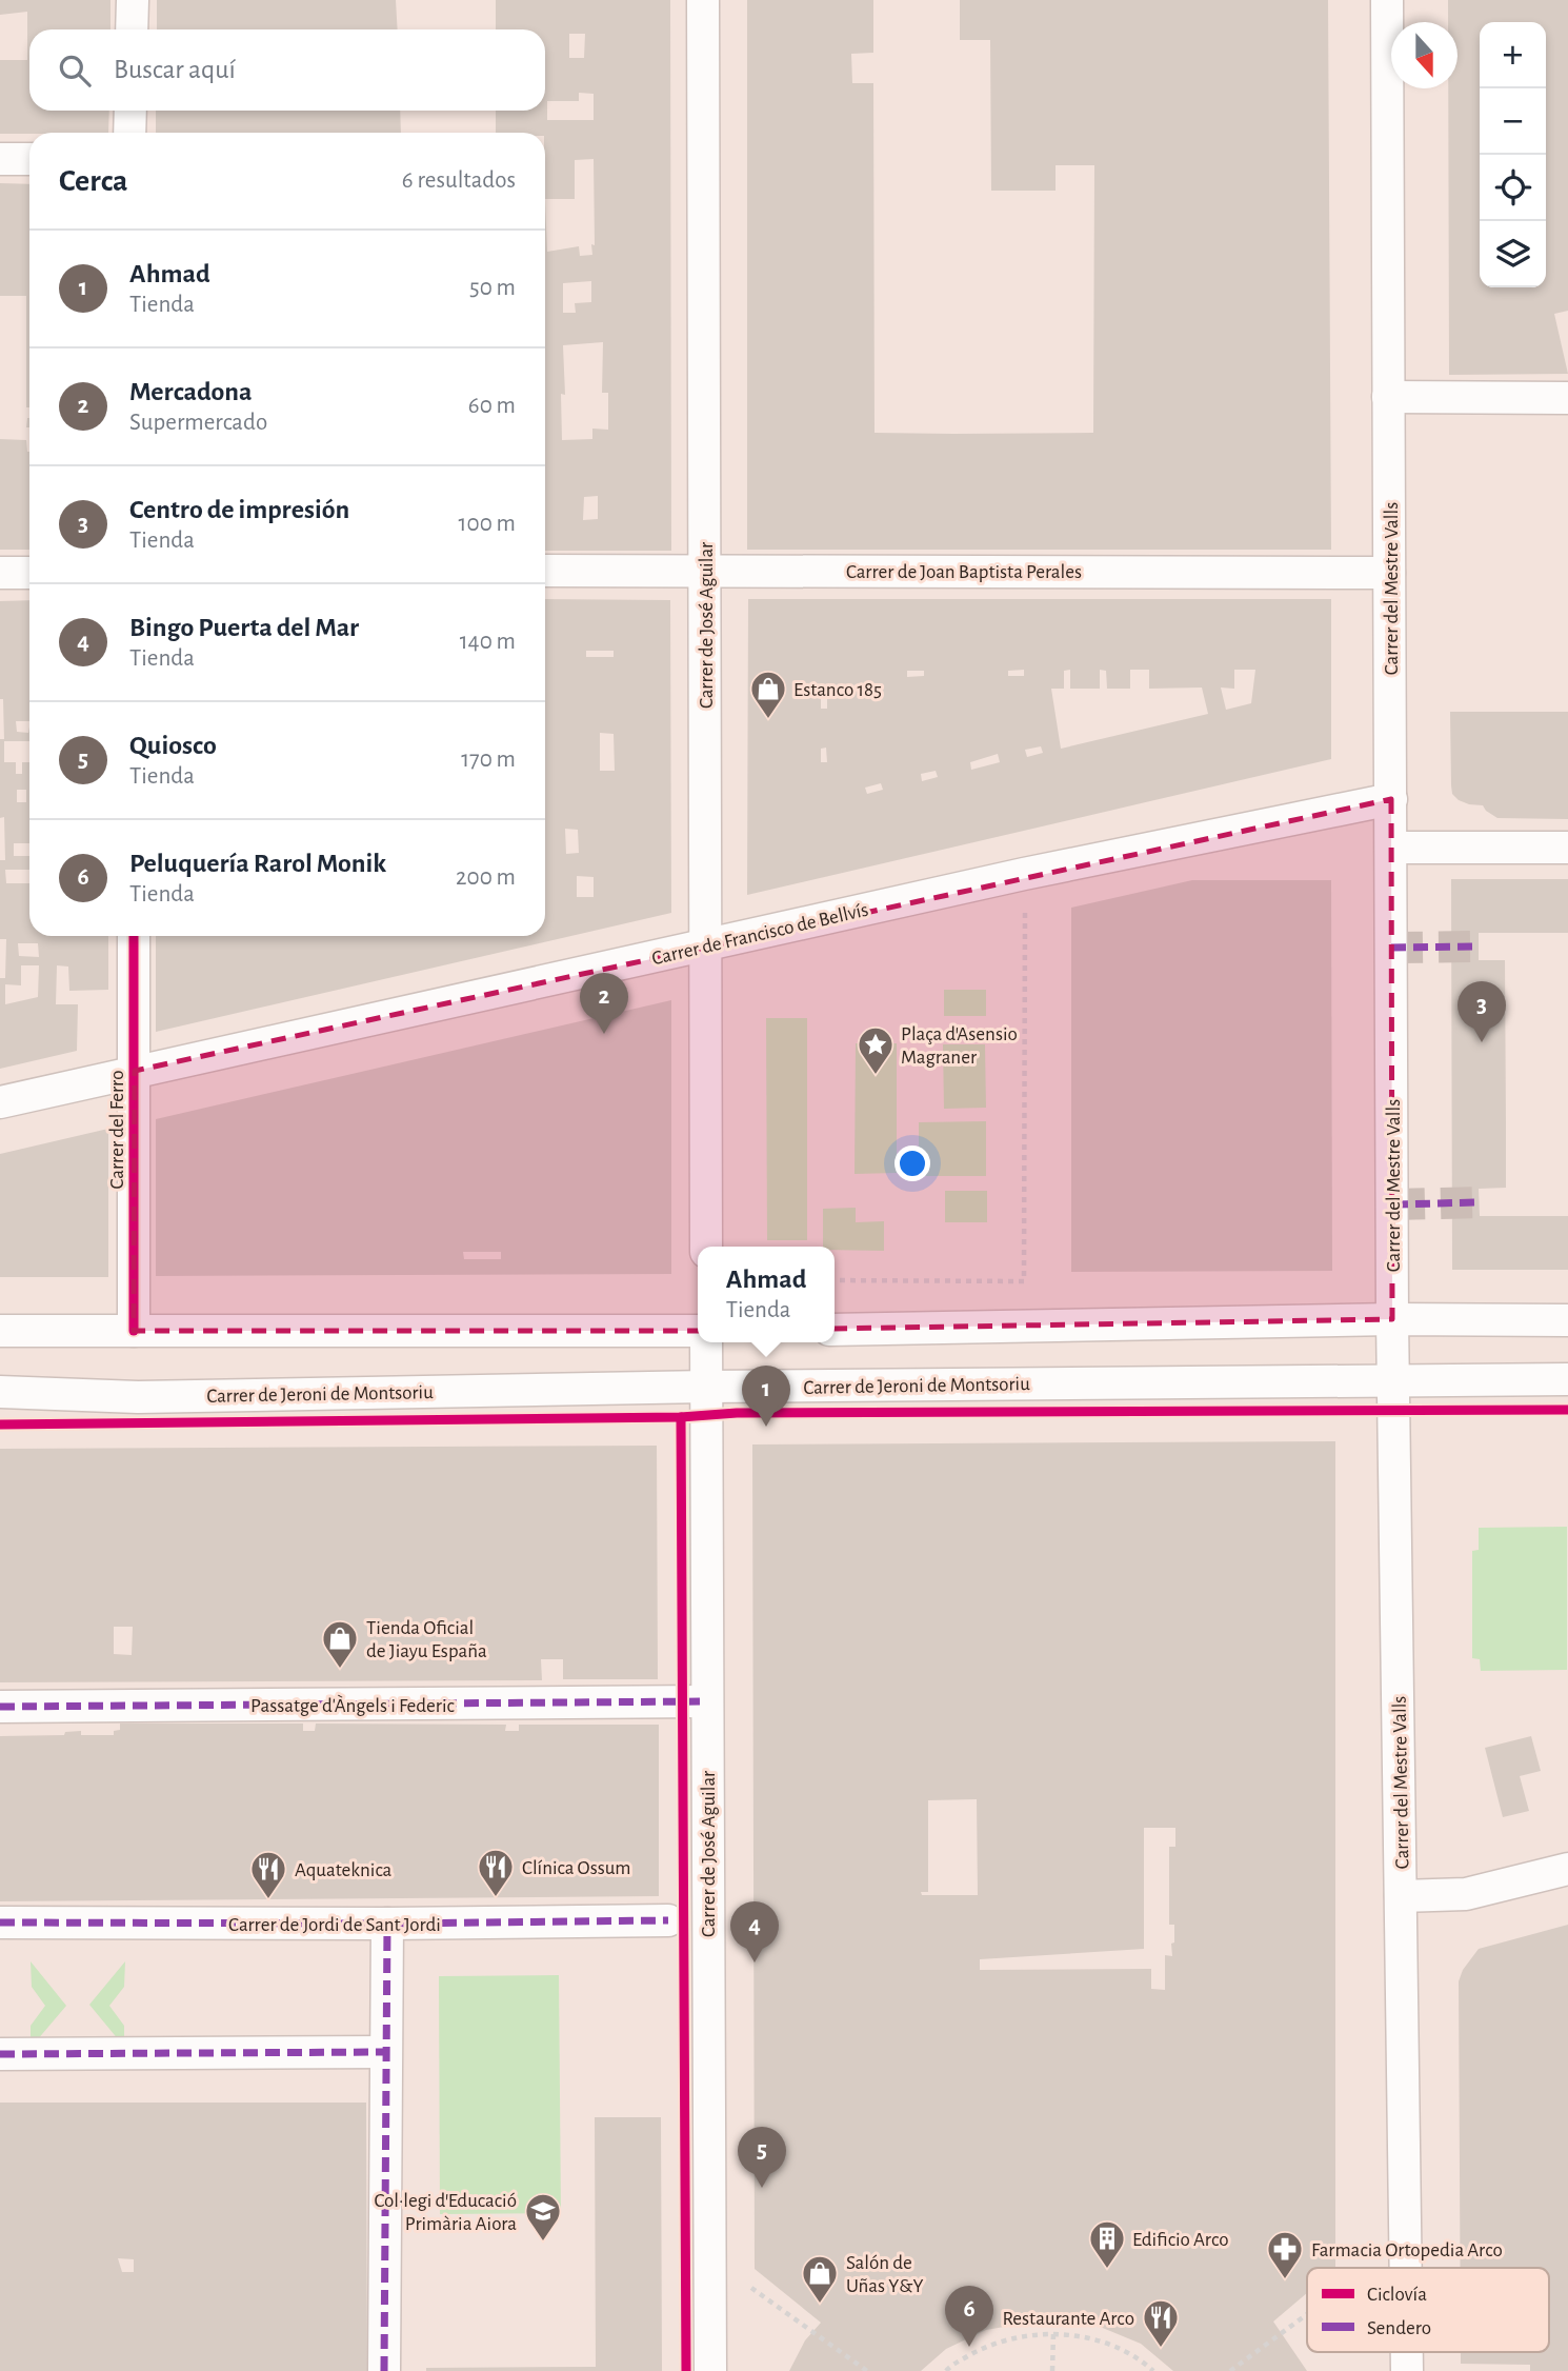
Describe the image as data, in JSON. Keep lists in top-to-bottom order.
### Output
{
  "streets": {
    "street": [
      "Carrer de Joan Baptista Perales",
      "Carrer del Mestre Valls",
      "Carrer de José Aguilar",
      "Carrer de Francisco de Bellvís",
      "Carrer del Ferro",
      "Carrer de Jeroni de Montsoriu",
      "Passatge d'Àngels i Federic",
      "Carrer de Jordi de Sant Jordi"
    ]
  },
  "crossings": [
    ["Carrer de Joan Baptista Perales", "Carrer del Mestre Valls"],
    ["Carrer de Joan Baptista Perales", "Carrer de José Aguilar"],
    ["Carrer del Mestre Valls", "Carrer de Francisco de Bellvís"],
    ["Carrer del Mestre Valls", "Carrer de Jeroni de Montsoriu"],
    ["Carrer de José Aguilar", "Carrer de Francisco de Bellvís"],
    ["Carrer de José Aguilar", "Carrer de Jeroni de Montsoriu"],
    ["Carrer de José Aguilar", "Passatge d'Àngels i Federic"],
    ["Carrer de Francisco de Bellvís", "Carrer del Ferro"]
  ],
  "places": {
    "shop": ["Estanco 185", "Tienda Oficial de Jiayu España", "Salón de Uñas Y&Y"],
    "place": ["Plaça d'Asensio Magraner"],
    "restaurant": ["Clínica Ossum", "Aquateknica", "Restaurante Arco"],
    "school or university": ["Col·legi d'Educació Primària Aiora"],
    "building": ["Edificio Arco"],
    "pharmacy": ["Farmacia Ortopedia Arco"]
  },
  "legend": ["Ciclovía", "Sendero"],
  "north": "bottom",
  "page": {
    "map_buttons": ["+", "−"],
    "search": "Buscar aquí",
    "heading": ["Cerca", "6 resultados"],
    "list": [
      {
        "mark": "1",
        "name": "Ahmad",
        "note": "Tienda",
        "value": "50 m"
      },
      {
        "mark": "2",
        "name": "Mercadona",
        "note": "Supermercado",
        "value": "60 m"
      },
      {
        "mark": "3",
        "name": "Centro de impresión",
        "note": "Tienda",
        "value": "100 m"
      },
      {
        "mark": "4",
        "name": "Bingo Puerta del Mar",
        "note": "Tienda",
        "value": "140 m"
      },
      {
        "mark": "5",
        "name": "Quiosco",
        "note": "Tienda",
        "value": "170 m"
      },
      {
        "mark": "6",
        "name": "Peluquería Rarol Monik",
        "note": "Tienda",
        "value": "200 m"
      }
    ],
    "pins": [
      "2",
      "3",
      "1",
      "4",
      "5",
      "6"
    ],
    "popup": ["Ahmad", "Tienda"]
  }
}
